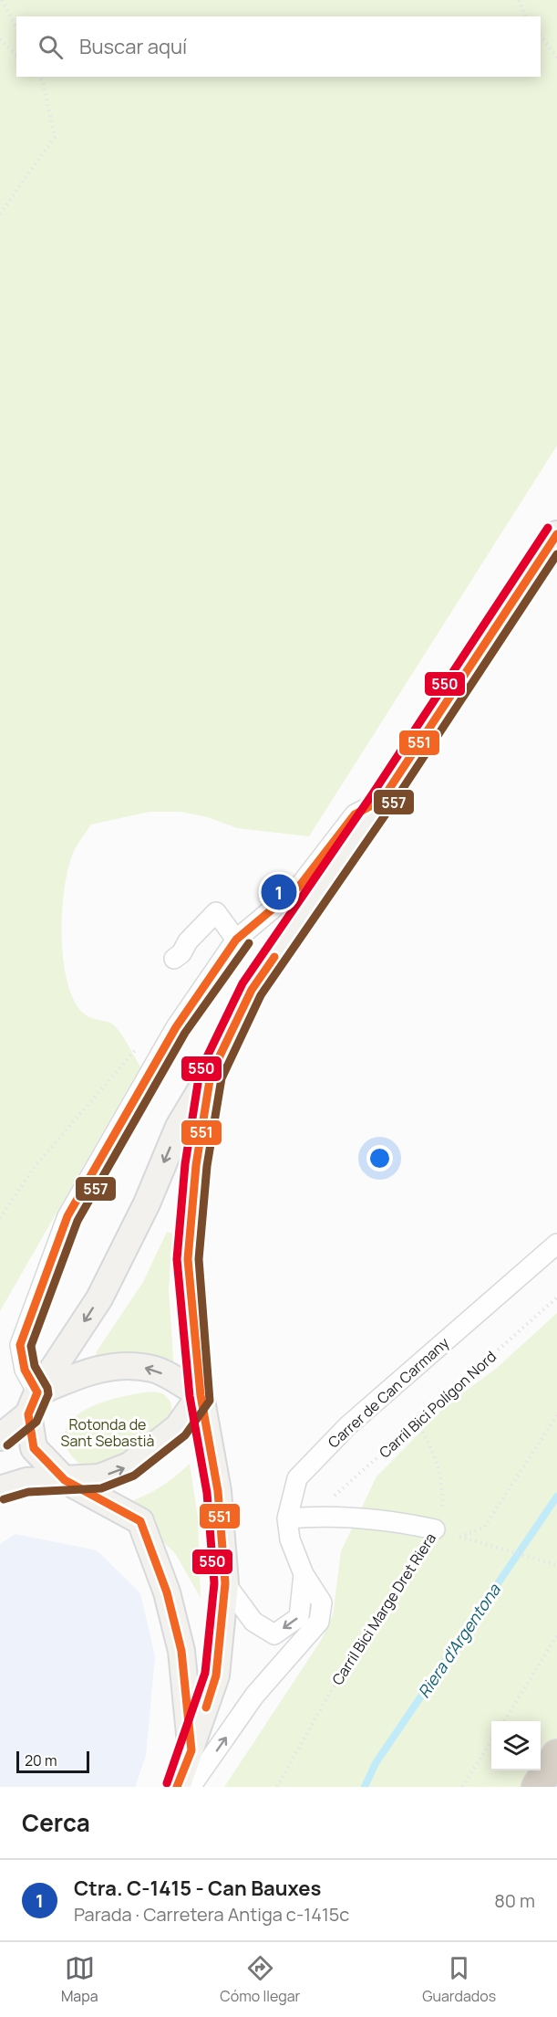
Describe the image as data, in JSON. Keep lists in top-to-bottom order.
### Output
{
  "streets": {
    "street": ["Carrer de Can Carmany"],
    "path": ["Carril Bici Polígon Nord", "Carril Bici Marge Dret Riera"]
  },
  "crossings": [
    ["Carril Bici Polígon Nord", "Carril Bici Marge Dret Riera"]
  ],
  "water": ["Riera d'Argentona"],
  "parks": ["Rotonda de Sant Sebastià"],
  "lines": ["transit line 550", "transit line 551", "transit line 557"],
  "scale_bar": "20 m",
  "page": {
    "search": "Buscar aquí",
    "pins": "1",
    "scale": "20 m",
    "heading": "Cerca",
    "list": [
      {
        "mark": "1",
        "name": "Ctra. C-1415 - Can Bauxes",
        "note": "Parada · Carretera Antiga c-1415c",
        "value": "80 m"
      }
    ],
    "nav": ["Mapa", "Cómo llegar", "Guardados"]
  }
}
